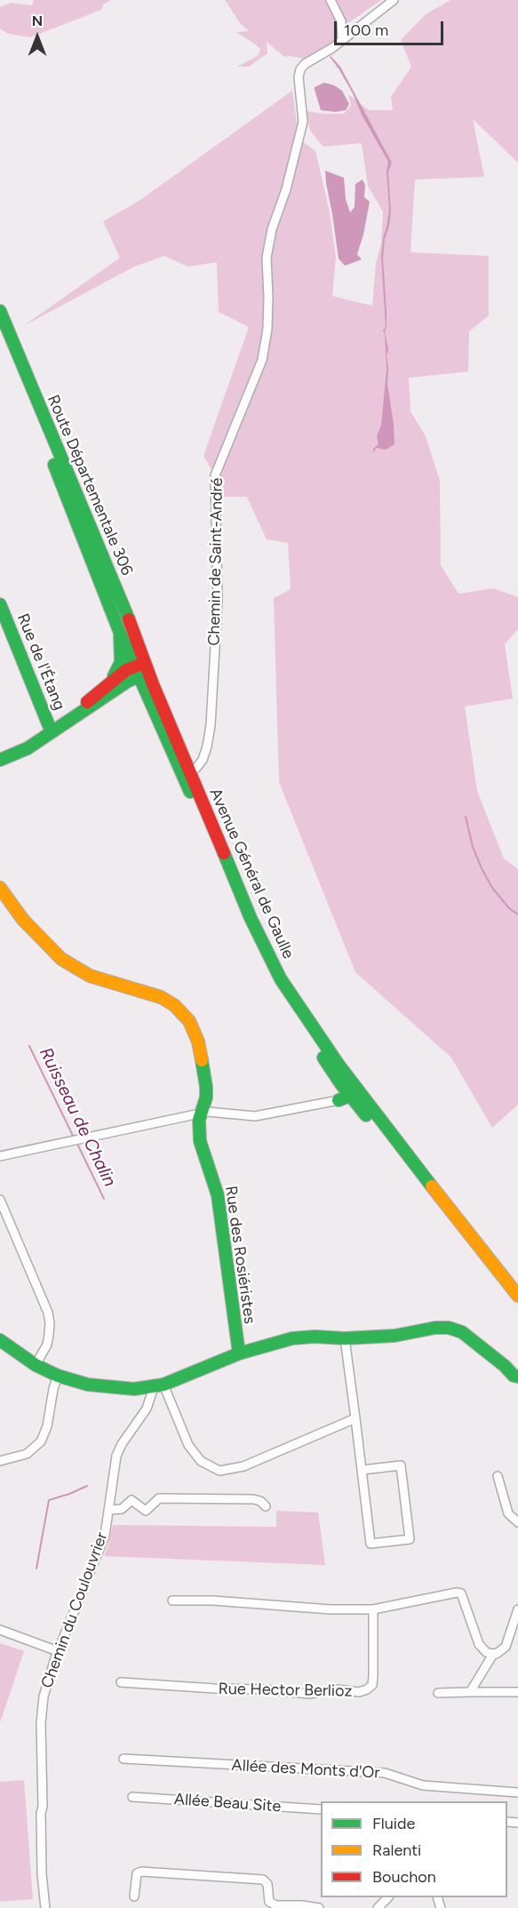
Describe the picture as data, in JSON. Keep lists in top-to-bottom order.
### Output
{
  "streets": {
    "main road": [
      "Route Départementale 306",
      "Rue de l'Étang",
      "Avenue Général de Gaulle",
      "Rue des Rosiéristes"
    ],
    "street": [
      "Chemin de Saint-André",
      "Chemin du Coulouvrier",
      "Rue Hector Berlioz",
      "Allée des Monts d'Or",
      "Allée Beau Site"
    ]
  },
  "crossings": [
    ["Route Départementale 306", "Chemin de Saint-André"],
    ["Route Départementale 306", "Avenue Général de Gaulle"],
    ["Chemin de Saint-André", "Avenue Général de Gaulle"]
  ],
  "water": ["Ruisseau de Chalin"],
  "legend": ["Fluide", "Ralenti", "Bouchon"],
  "scale_bar": "100 m",
  "north": "top"
}
